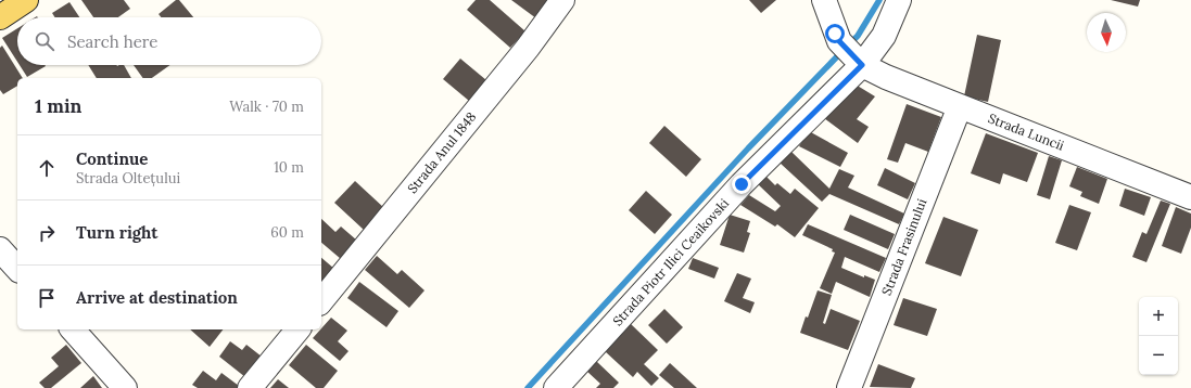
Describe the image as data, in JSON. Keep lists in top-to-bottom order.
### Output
{
  "streets": {
    "street": [
      "Strada Luncii",
      "Strada Anul 1848",
      "Strada Frasinului",
      "Strada Piotr Ilici Ceaikovski"
    ]
  },
  "crossings": [
    ["Strada Luncii", "Strada Frasinului"],
    ["Strada Luncii", "Strada Piotr Ilici Ceaikovski"]
  ],
  "north": "bottom",
  "page": {
    "search": "Search here",
    "heading": ["1 min", "Walk · 70 m"],
    "list": [
      ["Continue", "Strada Oltețului", "10 m"],
      ["Turn right", "60 m"],
      "Arrive at destination"
    ],
    "map_buttons": ["+", "−"]
  }
}
